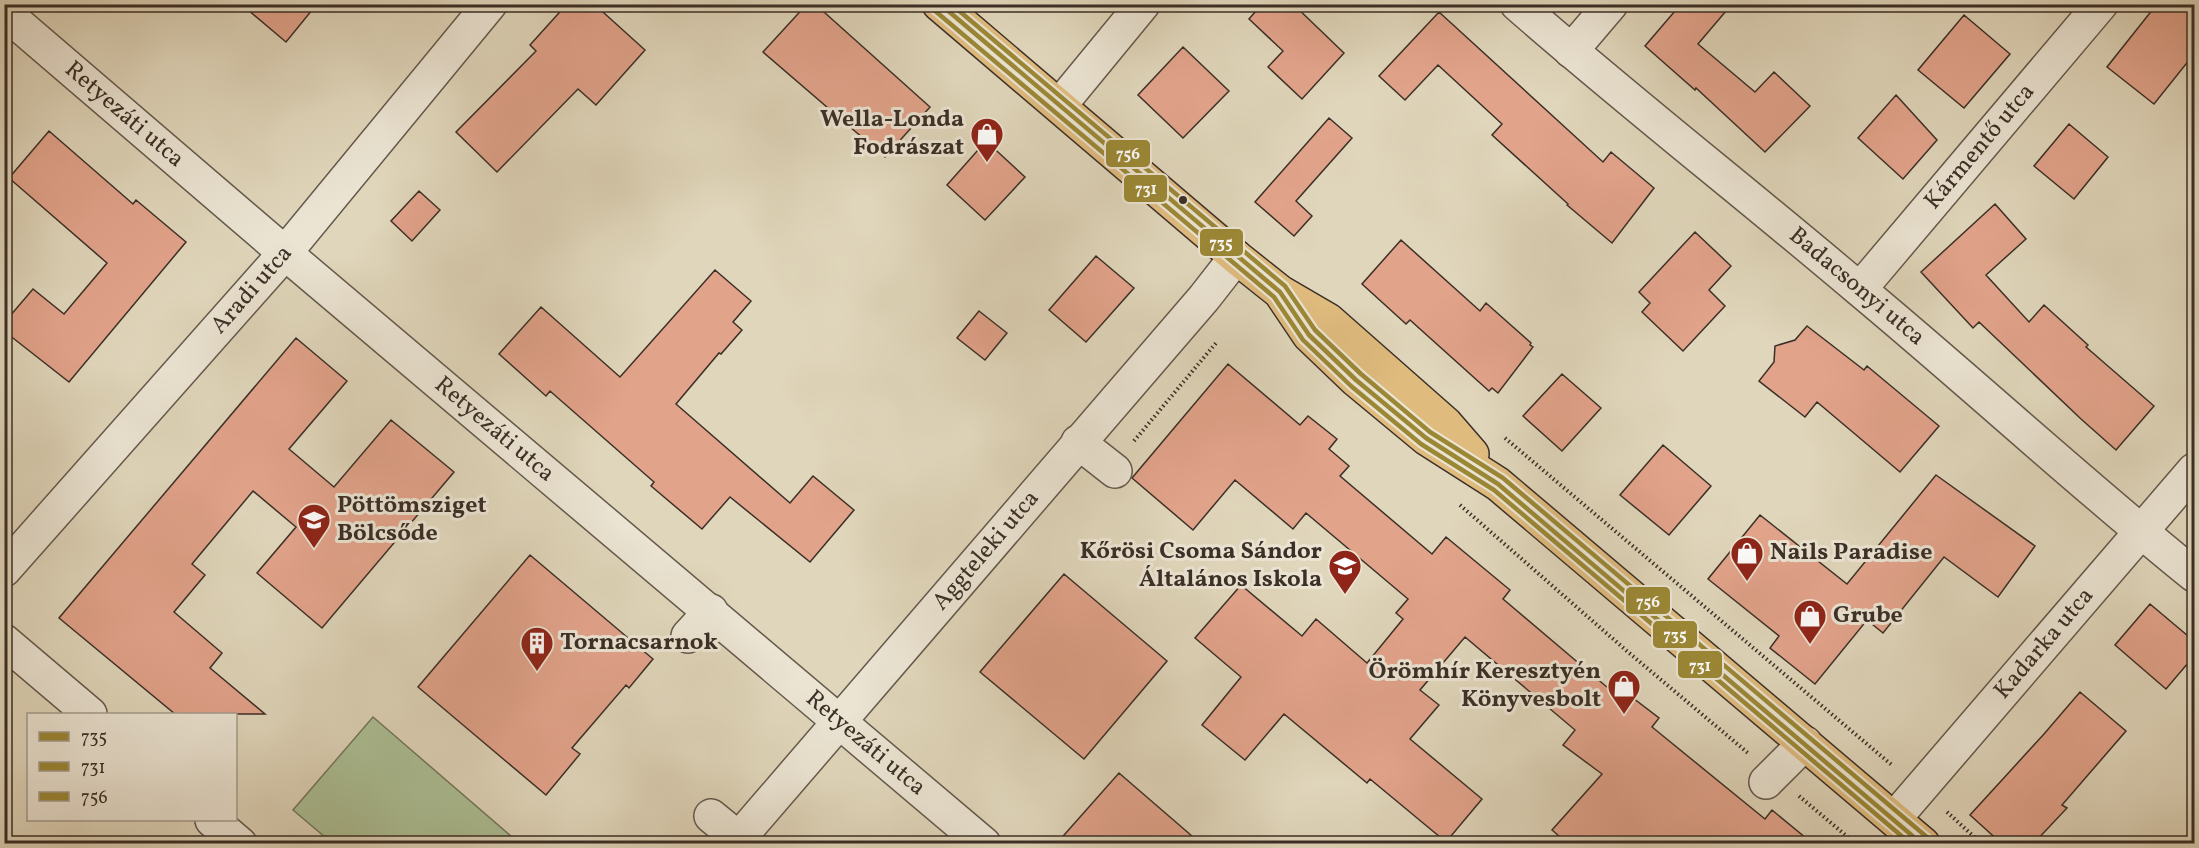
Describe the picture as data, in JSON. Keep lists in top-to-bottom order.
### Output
{
  "streets": {
    "street": [
      "Retyezáti utca",
      "Kármentő utca",
      "Badacsonyi utca",
      "Aradi utca",
      "Aggteleki utca",
      "Kadarka utca"
    ]
  },
  "crossings": [
    ["Retyezáti utca", "Aradi utca"],
    ["Retyezáti utca", "Aggteleki utca"],
    ["Kármentő utca", "Badacsonyi utca"],
    ["Badacsonyi utca", "Kadarka utca"]
  ],
  "places": {
    "shop": [
      "Wella-Londa Fodrászat",
      "Nails Paradise",
      "Grube",
      "Örömhír Keresztyén Könyvesbolt"
    ],
    "school or university": ["Pöttömsziget Bölcsőde", "Kőrösi Csoma Sándor Általános Iskola"],
    "building": ["Tornacsarnok"]
  },
  "lines": ["transit line 735", "transit line 756", "transit line 731"],
  "legend": ["735", "731", "756"]
}
